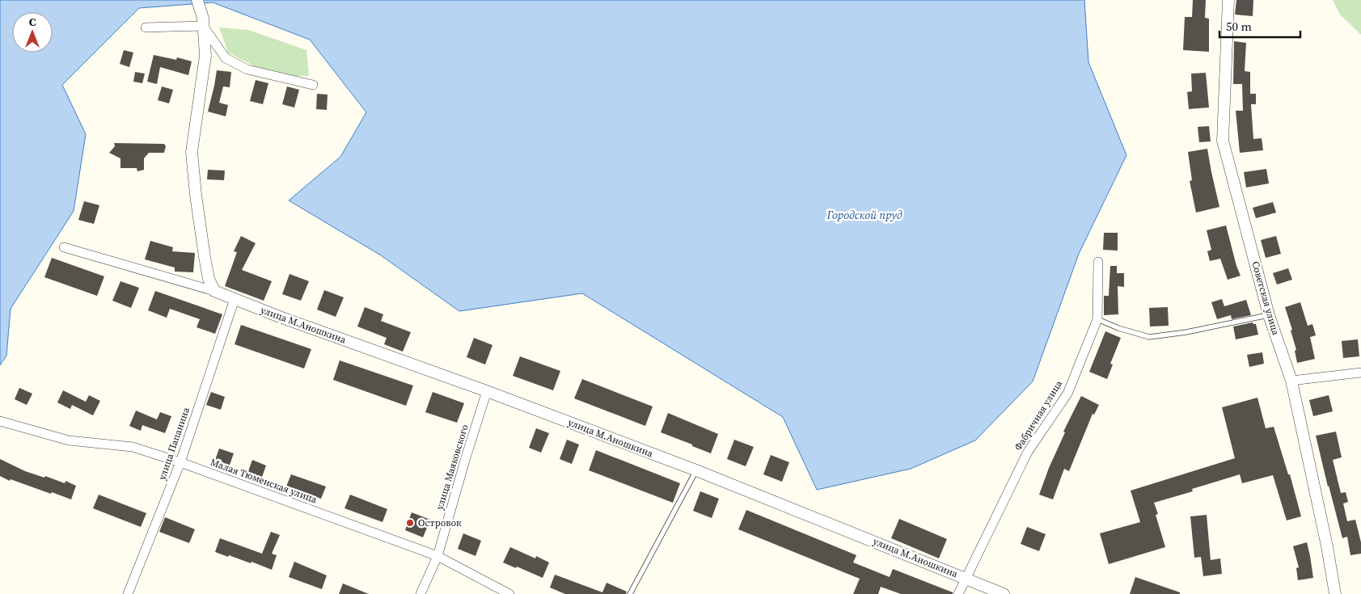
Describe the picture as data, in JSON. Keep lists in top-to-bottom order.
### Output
{
  "streets": {
    "street": [
      "Советская улица",
      "улица М.Аношкина",
      "Фабричная улица",
      "улица Папанина",
      "улица Маяковского",
      "Малая Тюменская улица"
    ]
  },
  "crossings": [
    ["улица М.Аношкина", "Фабричная улица"],
    ["улица М.Аношкина", "улица Папанина"],
    ["улица М.Аношкина", "улица Маяковского"],
    ["улица Папанина", "Малая Тюменская улица"],
    ["улица Маяковского", "Малая Тюменская улица"]
  ],
  "water": ["Городской пруд"],
  "places": ["Островок"],
  "scale_bar": "50 m",
  "north": "top"
}
